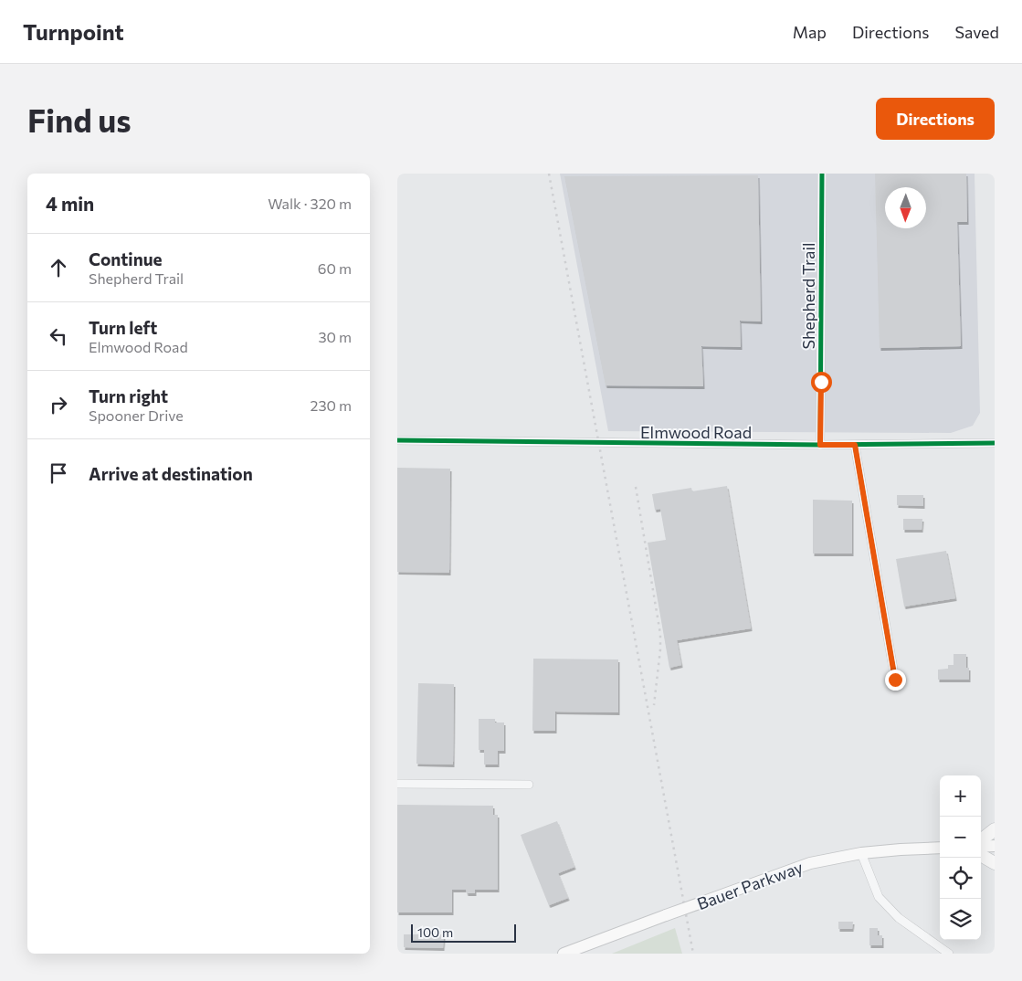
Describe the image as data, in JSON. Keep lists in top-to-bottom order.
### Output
{
  "streets": {
    "main road": ["Bauer Parkway"],
    "street": ["Shepherd Trail", "Elmwood Road"]
  },
  "crossings": [
    ["Shepherd Trail", "Elmwood Road"]
  ],
  "scale_bar": "100 m",
  "north": "bottom",
  "page": {
    "header": "Turnpoint",
    "nav": ["Map", "Directions", "Saved"],
    "buttons": "Directions",
    "title": "Find us",
    "heading": ["4 min", "Walk · 320 m"],
    "list": [
      ["Continue", "Shepherd Trail", "60 m"],
      ["Turn left", "Elmwood Road", "30 m"],
      ["Turn right", "Spooner Drive", "230 m"],
      "Arrive at destination"
    ],
    "map_buttons": ["+", "−"],
    "scale": "100 m"
  }
}
